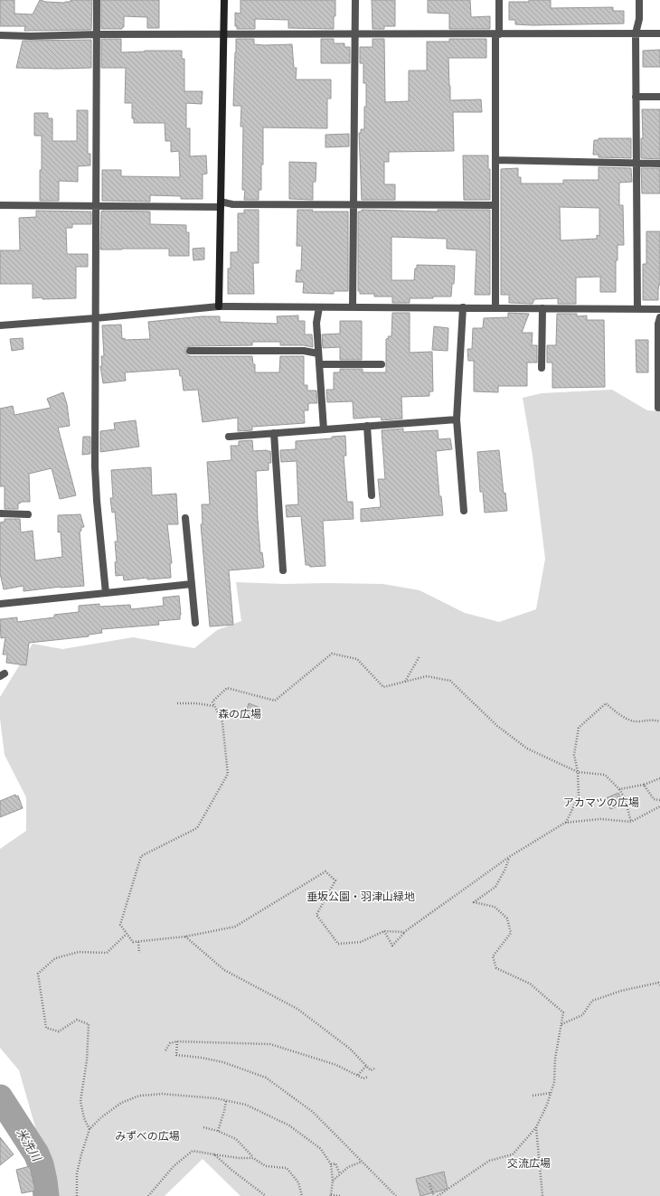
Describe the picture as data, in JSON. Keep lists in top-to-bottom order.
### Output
{
  "water": ["米洗川"],
  "parks": [
    "森の広場",
    "アカマツの広場",
    "垂坂公園・羽津山緑地",
    "みずべの広場",
    "交流広場"
  ]
}
